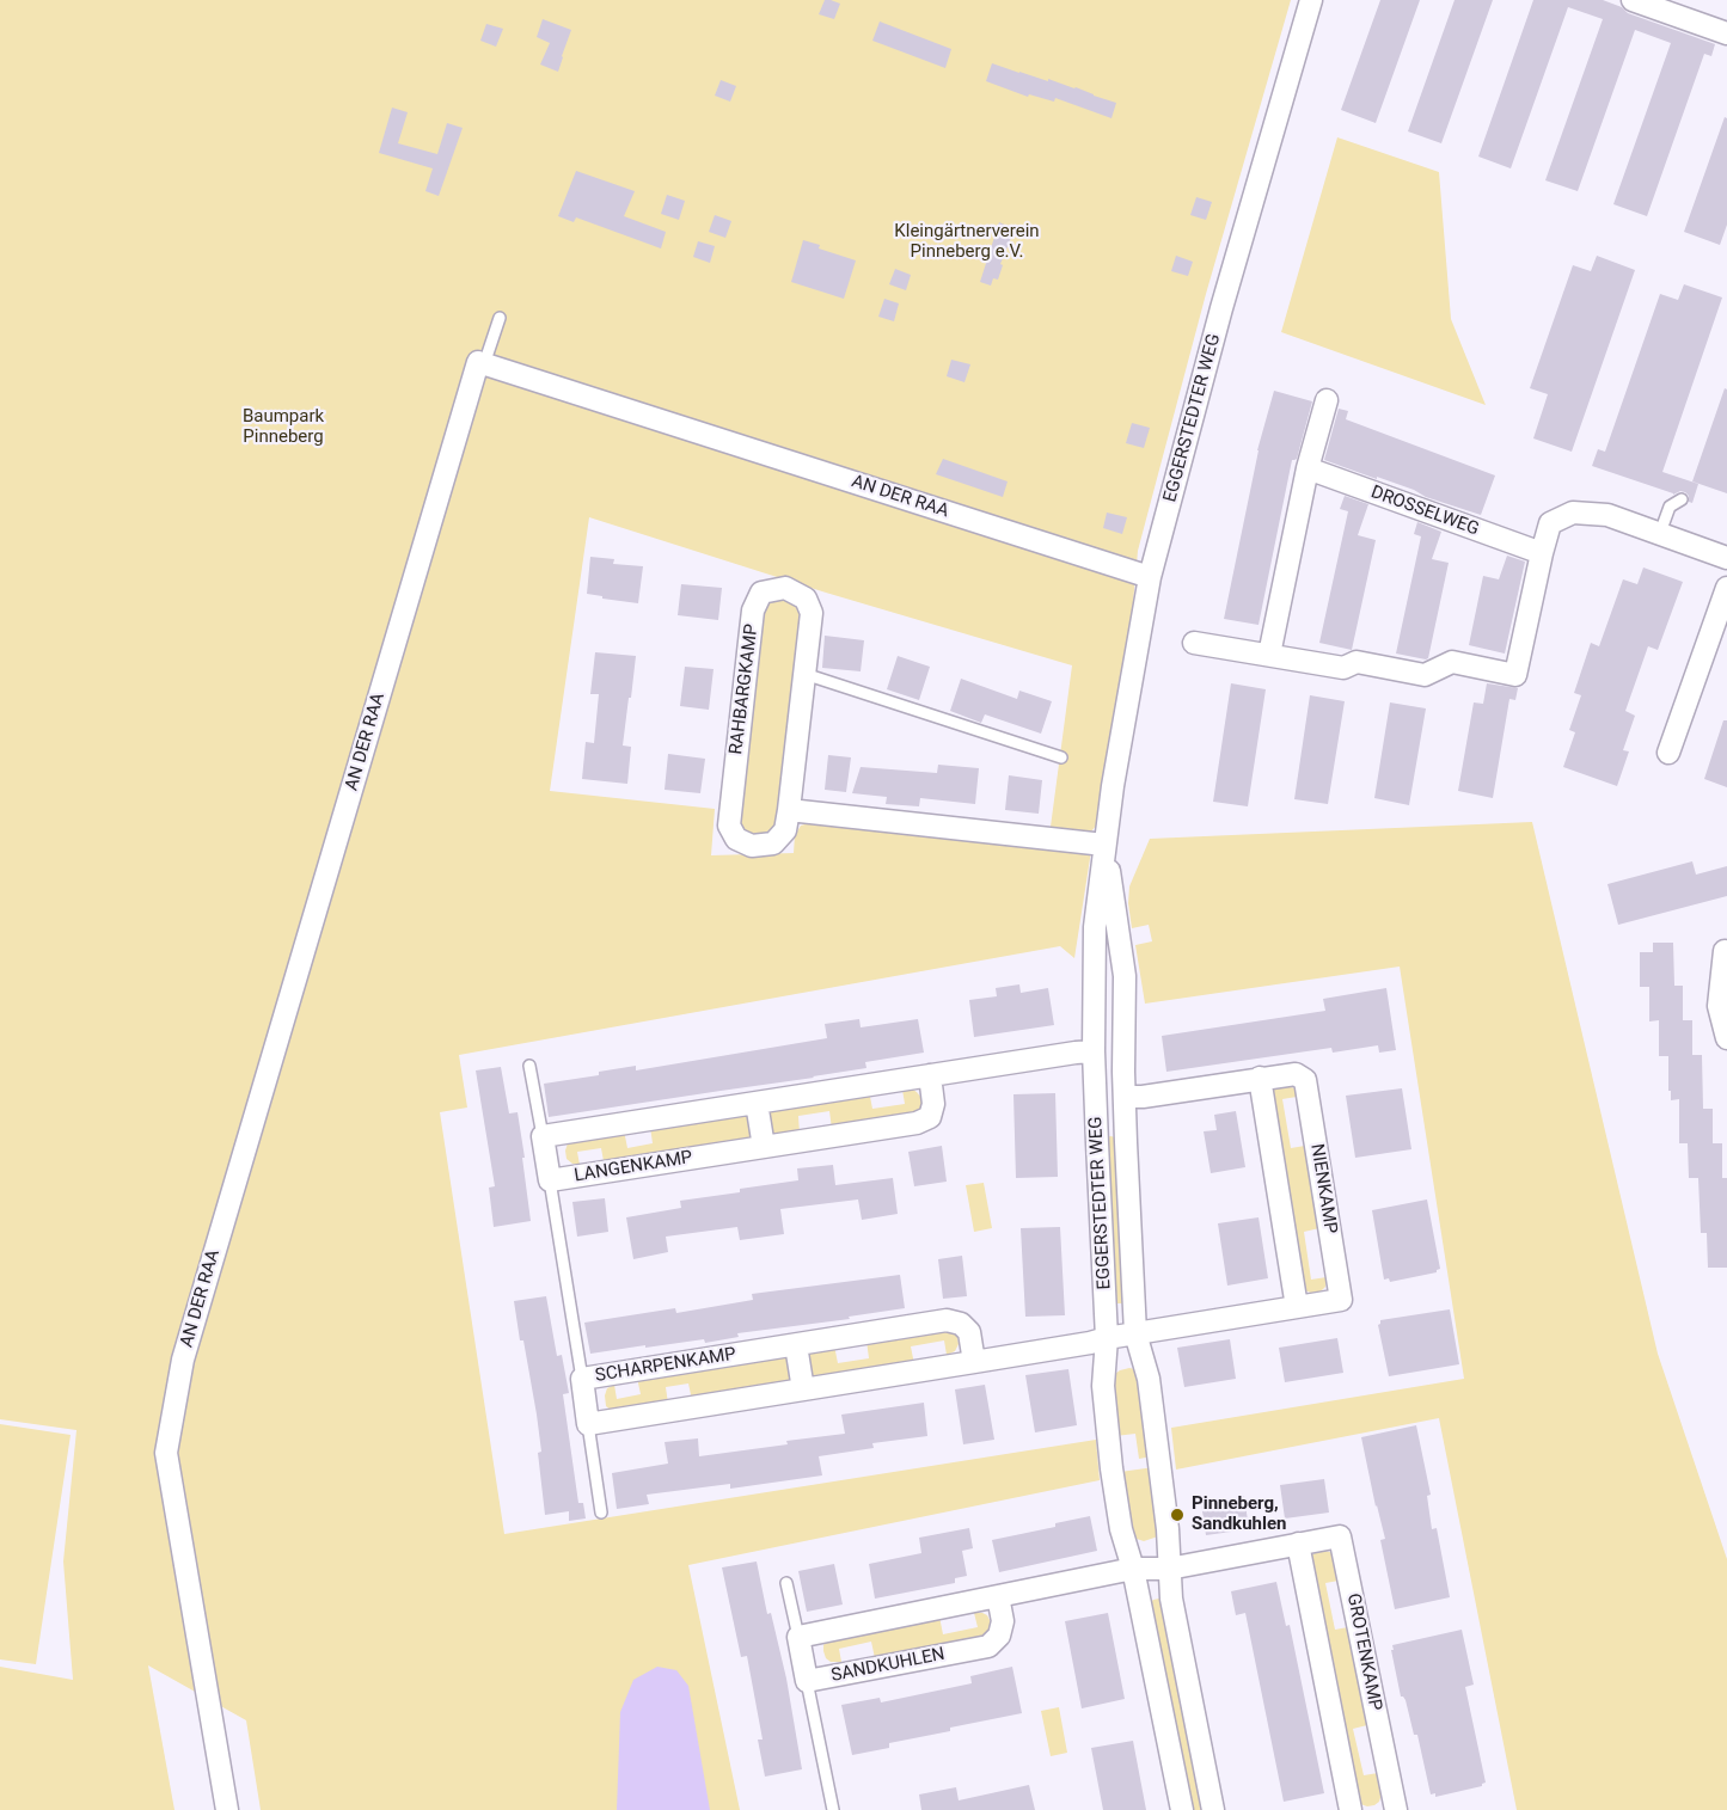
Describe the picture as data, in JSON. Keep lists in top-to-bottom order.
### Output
{
  "streets": {
    "street": [
      "EGGERSTEDTER WEG",
      "AN DER RAA",
      "DROSSELWEG",
      "RAHBARGKAMP",
      "LANGENKAMP",
      "NIENKAMP",
      "SCHARPENKAMP",
      "GROTENKAMP",
      "SANDKUHLEN"
    ]
  },
  "crossings": [
    ["EGGERSTEDTER WEG", "AN DER RAA"],
    ["EGGERSTEDTER WEG", "NIENKAMP"],
    ["EGGERSTEDTER WEG", "GROTENKAMP"]
  ],
  "parks": ["Kleingärtnerverein Pinneberg e.V.", "Baumpark Pinneberg"],
  "places": ["Pinneberg, Sandkuhlen"]
}
